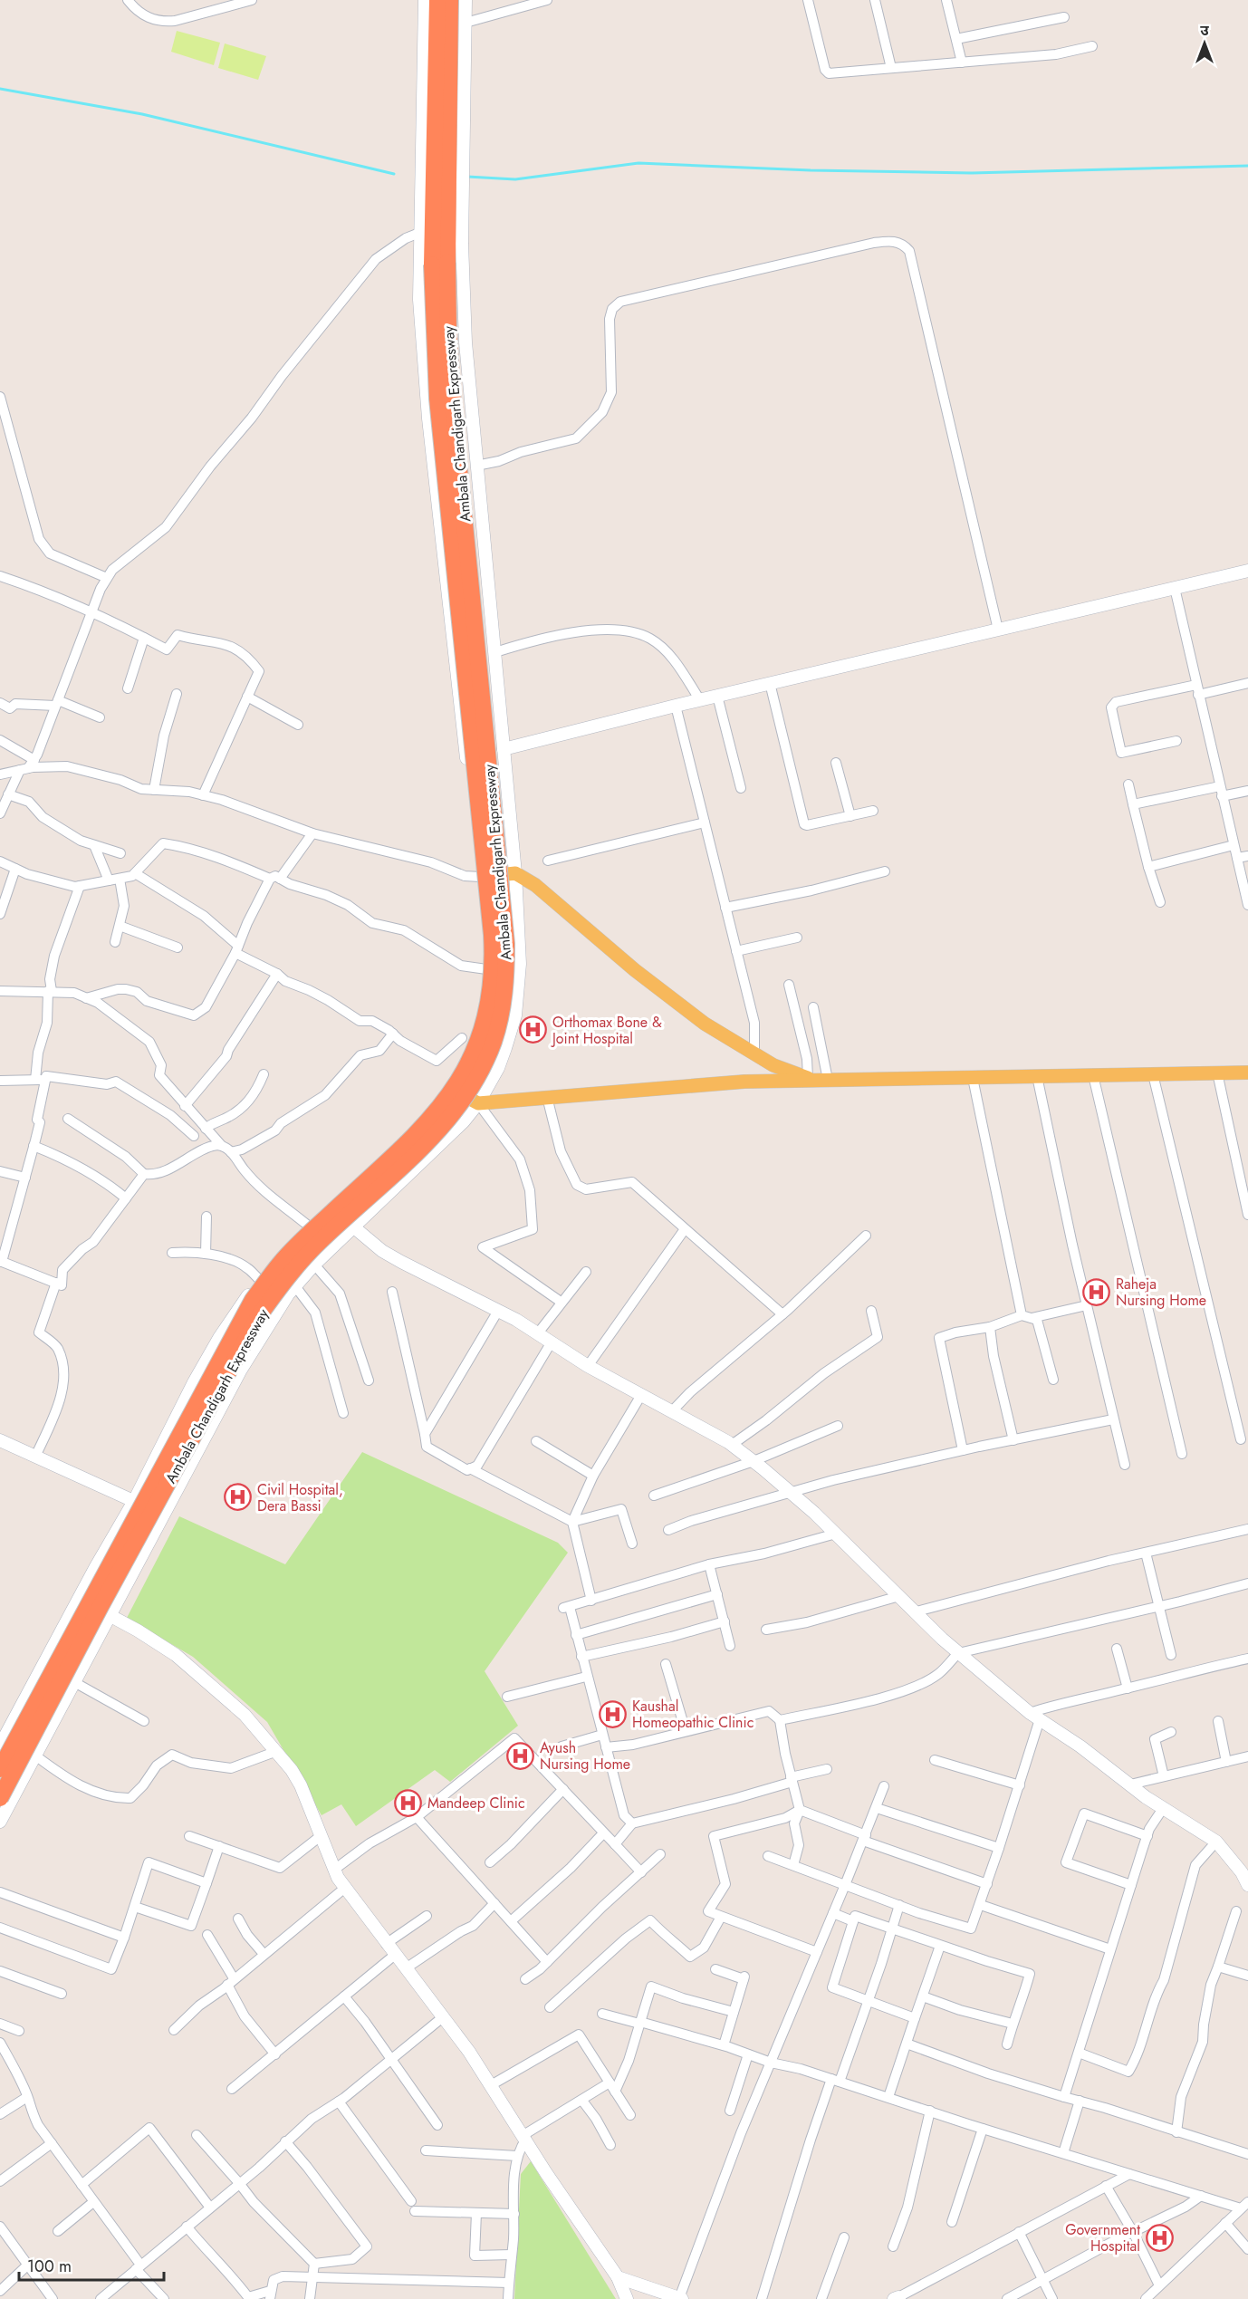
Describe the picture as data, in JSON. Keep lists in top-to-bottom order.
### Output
{
  "streets": {
    "highway": ["Ambala Chandigarh Expressway"]
  },
  "places": {
    "hospital": [
      "Orthomax Bone & Joint Hospital",
      "Raheja Nursing Home",
      "Civil Hospital, Dera Bassi",
      "Kaushal Homeopathic Clinic",
      "Ayush Nursing Home",
      "Mandeep Clinic",
      "Government Hospital"
    ]
  },
  "scale_bar": "100 m",
  "north": "top"
}
